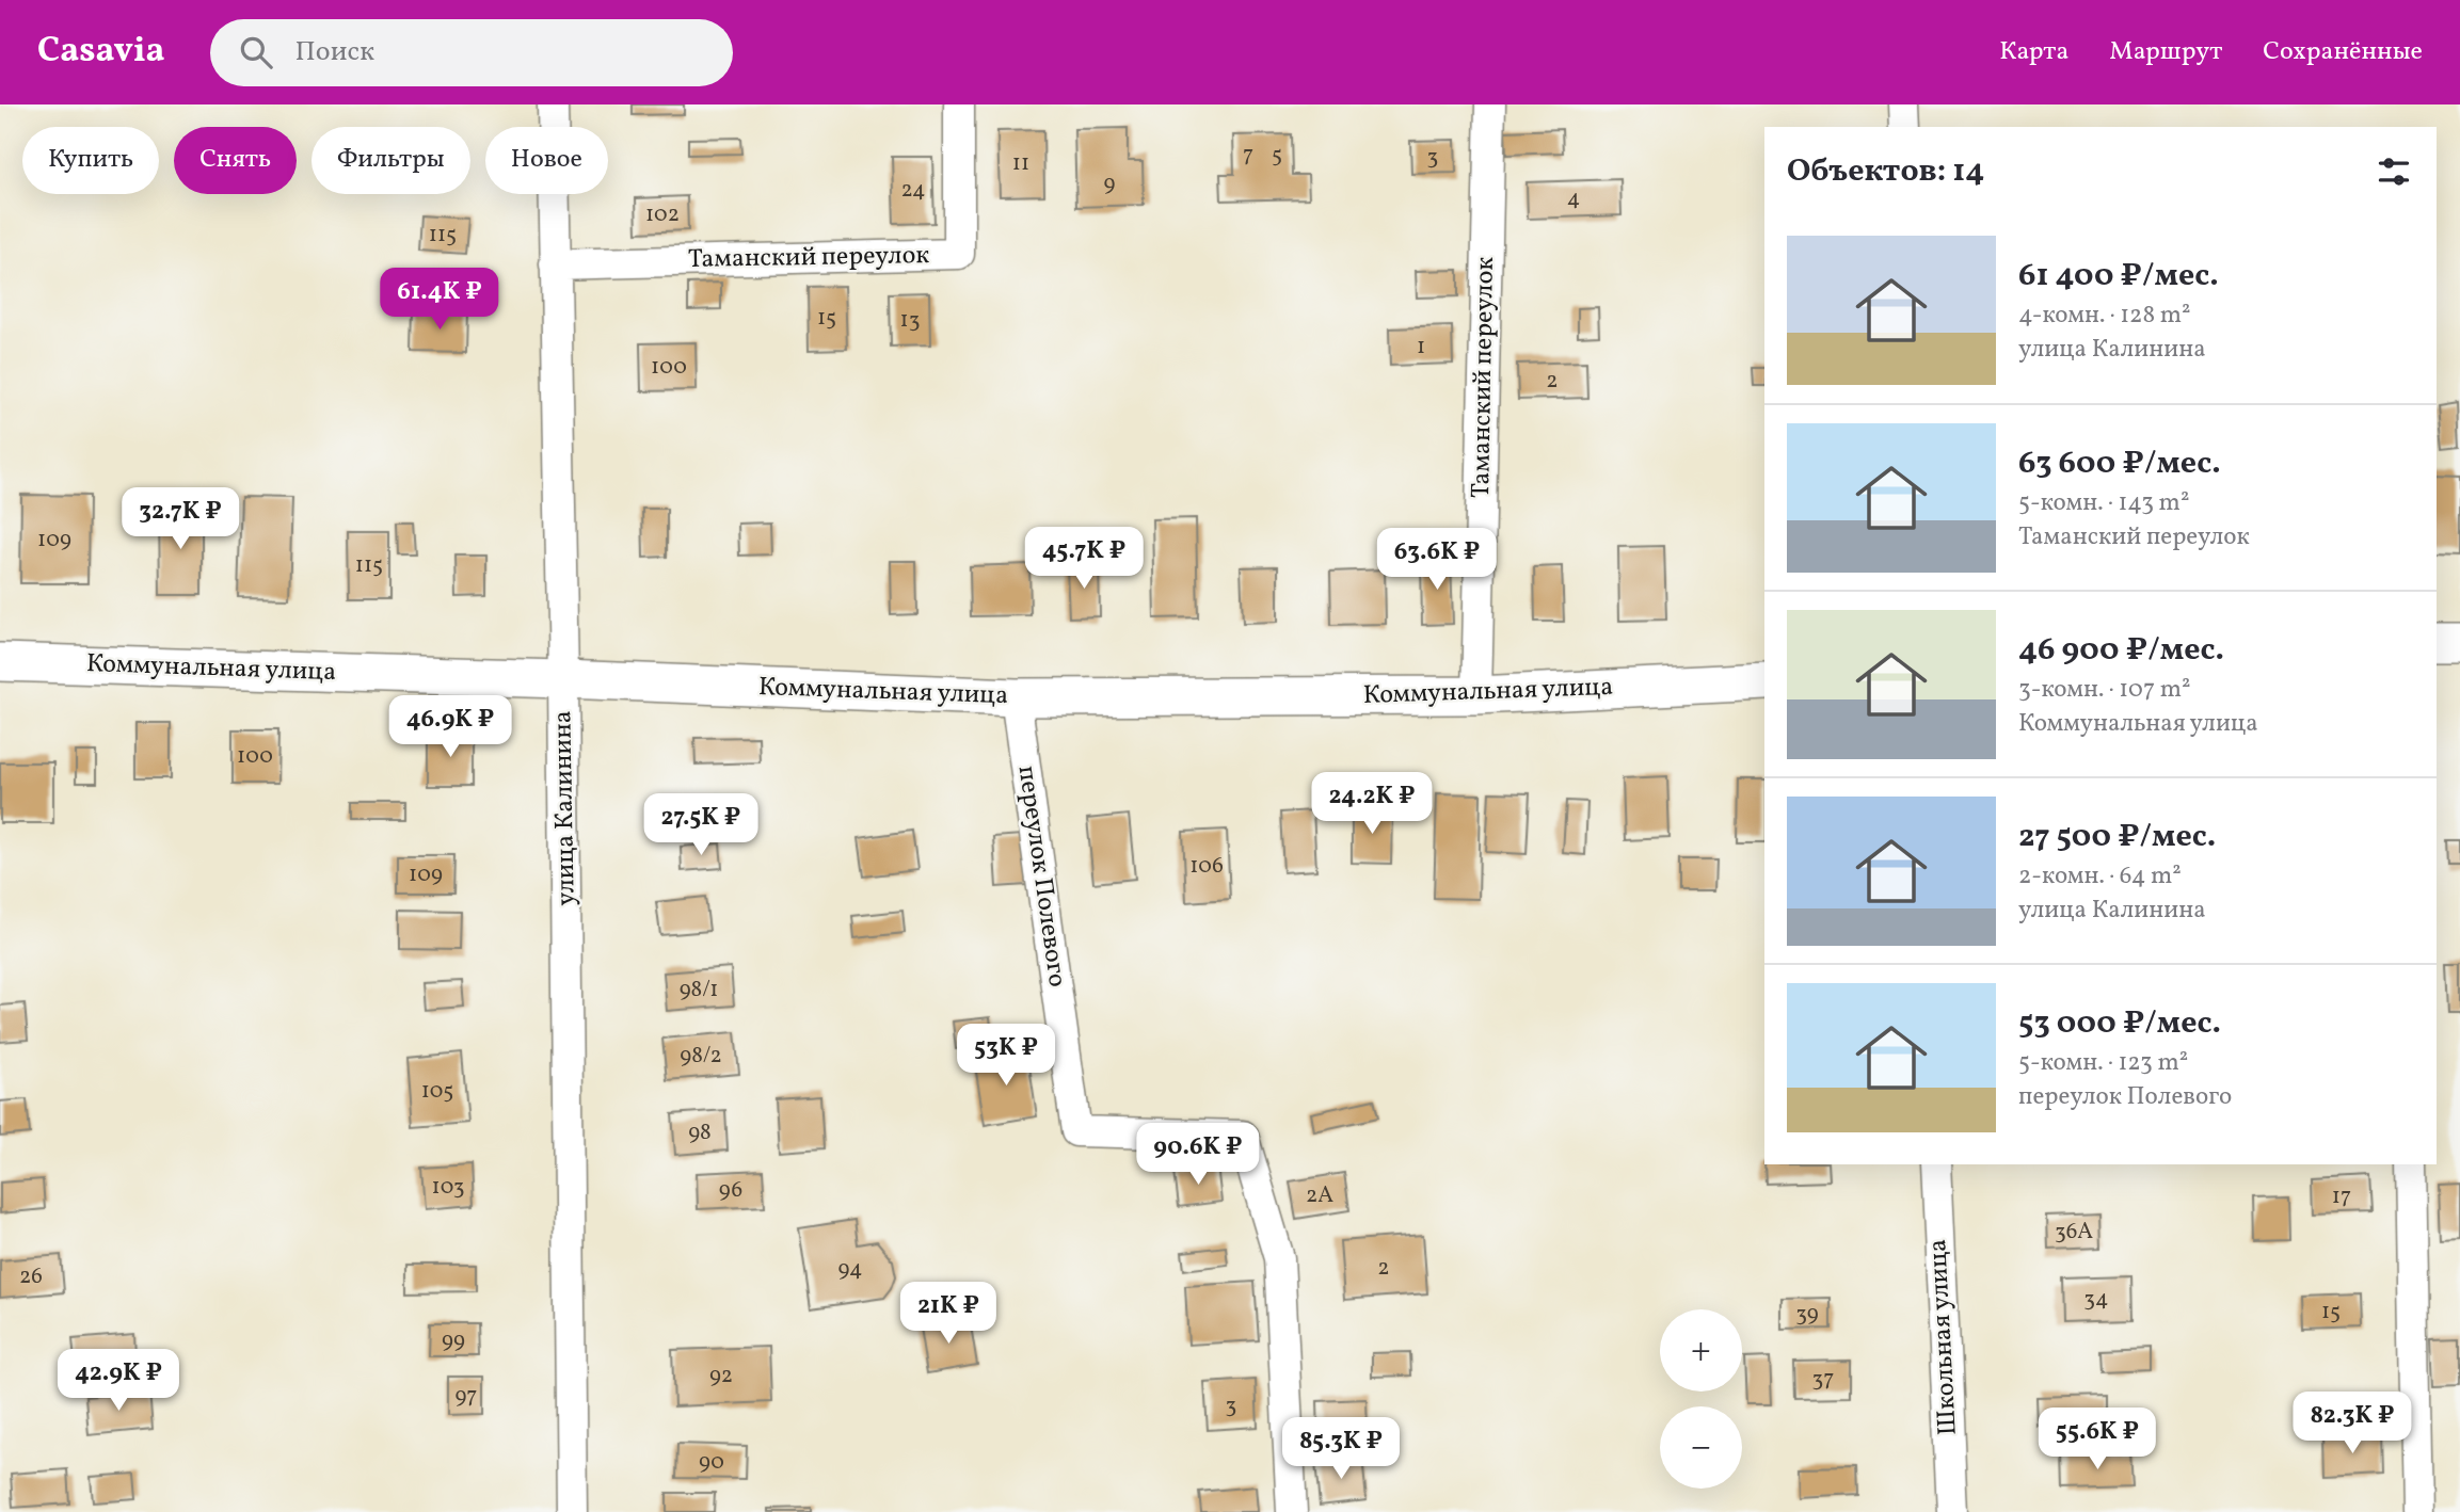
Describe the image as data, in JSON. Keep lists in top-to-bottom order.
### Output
{
  "streets": {
    "street": [
      "Таманский переулок",
      "Коммунальная улица",
      "улица Калинина",
      "переулок Полевого",
      "Школьная улица"
    ]
  },
  "crossings": [
    ["Таманский переулок", "Коммунальная улица"],
    ["Таманский переулок", "улица Калинина"],
    ["Коммунальная улица", "улица Калинина"],
    ["Коммунальная улица", "переулок Полевого"]
  ],
  "house_numbers": [
    "7",
    "5",
    "3",
    "11",
    "9",
    "24",
    "4",
    "102",
    "115",
    "15",
    "13",
    "1",
    "100",
    "2",
    "109",
    "115",
    "100",
    "106",
    "109",
    "98/1",
    "98/2",
    "105",
    "98",
    "103",
    "96",
    "2А",
    "17",
    "36А",
    "2",
    "94",
    "26",
    "34",
    "15",
    "39",
    "99",
    "92",
    "37",
    "97",
    "3",
    "90"
  ],
  "page": {
    "header": "Casavia",
    "search": "Поиск",
    "nav": ["Карта", "Маршрут", "Сохранённые"],
    "chip": [
      "Купить",
      "Снять",
      "Фильтры",
      "Новое"
    ],
    "heading": "Объектов: 14",
    "list": [
      {
        "name": "61 400 ₽/мес.",
        "note": "4-комн. · 128 m² · улица Калинина"
      },
      {
        "name": "63 600 ₽/мес.",
        "note": "5-комн. · 143 m² · Таманский переулок"
      },
      {
        "name": "46 900 ₽/мес.",
        "note": "3-комн. · 107 m² · Коммунальная улица"
      },
      {
        "name": "27 500 ₽/мес.",
        "note": "2-комн. · 64 m² · улица Калинина"
      },
      {
        "name": "53 000 ₽/мес.",
        "note": "5-комн. · 123 m² · переулок Полевого"
      }
    ],
    "price": [
      "61.4K ₽",
      "32.7K ₽",
      "45.7K ₽",
      "63.6K ₽",
      "46.9K ₽",
      "24.2K ₽",
      "27.5K ₽",
      "53K ₽",
      "90.6K ₽",
      "21K ₽",
      "42.9K ₽",
      "82.3K ₽",
      "55.6K ₽",
      "85.3K ₽"
    ],
    "map_buttons": ["+", "−"]
  }
}
